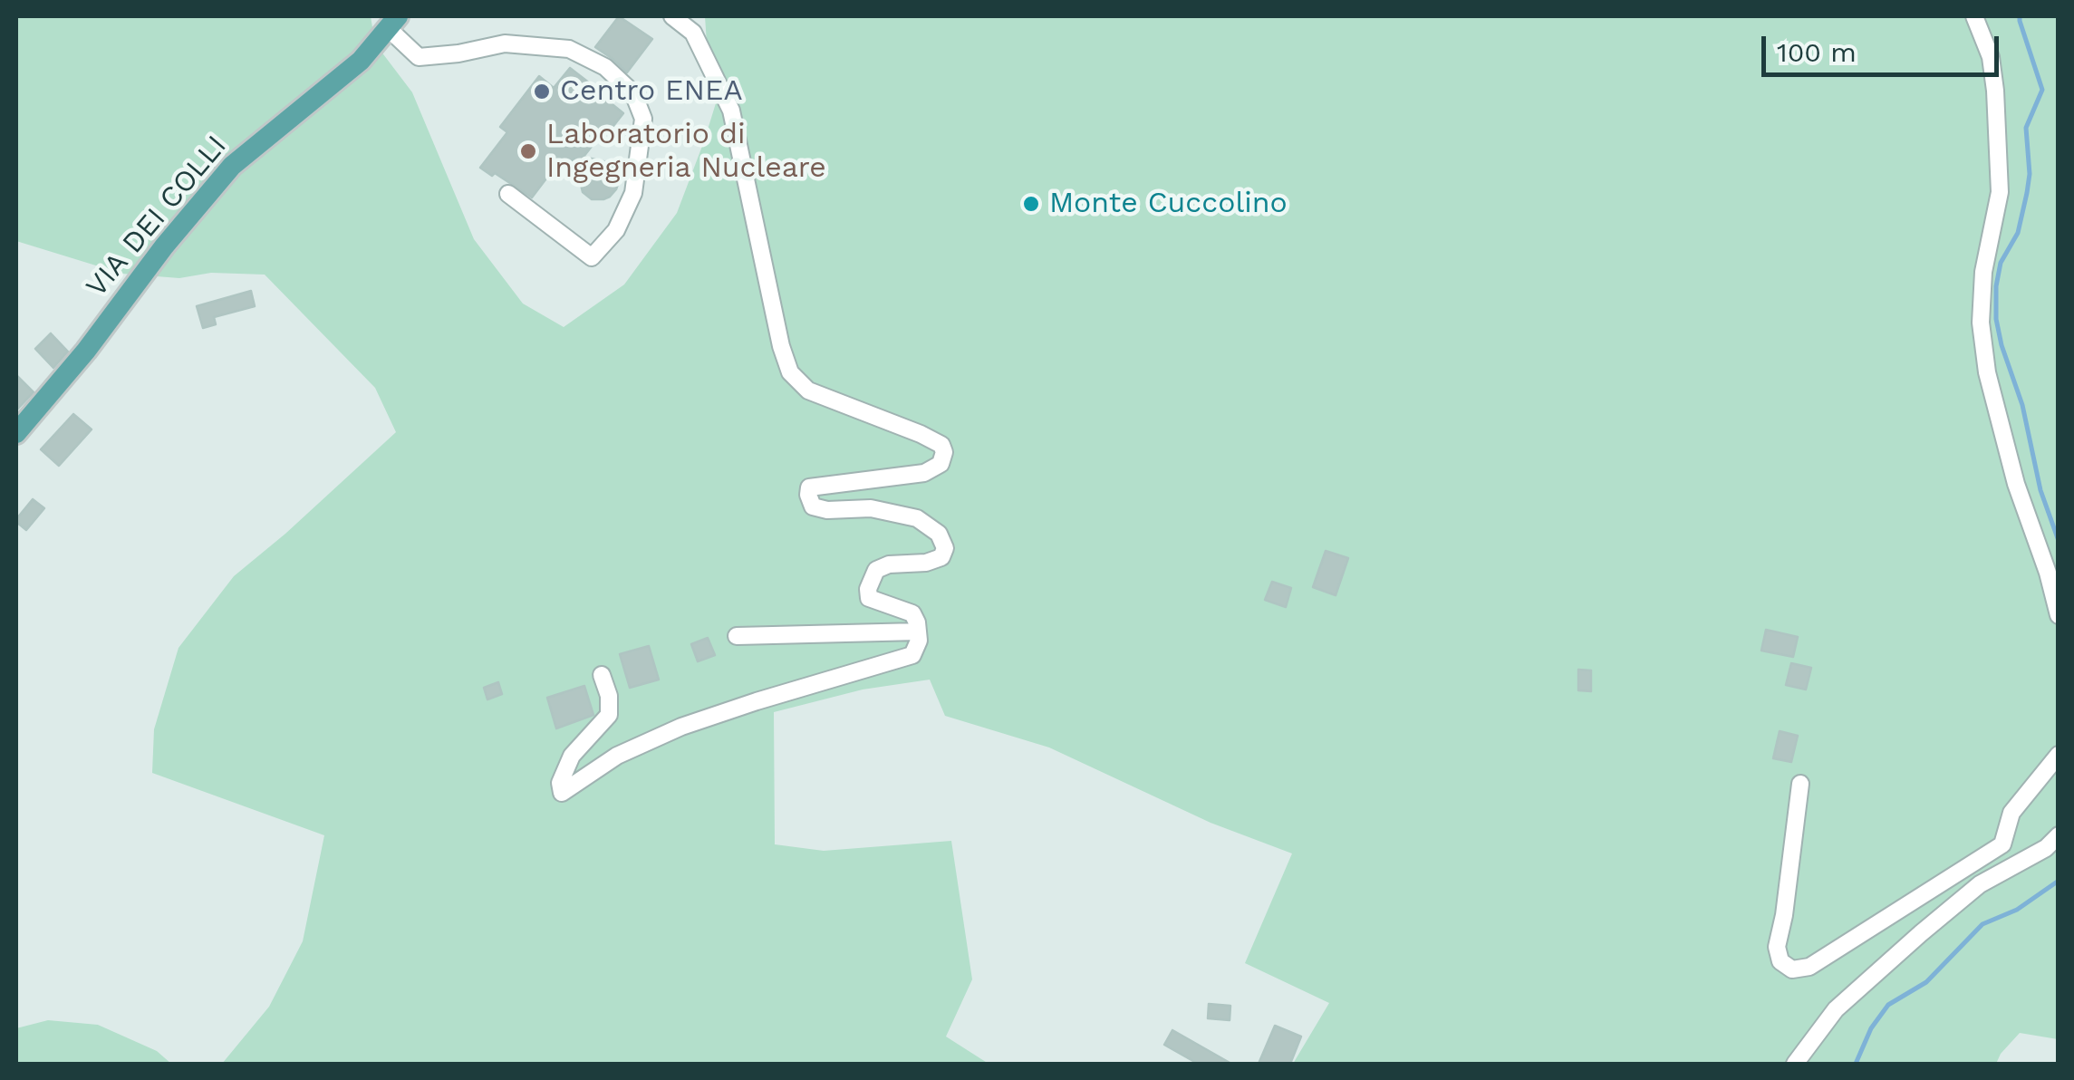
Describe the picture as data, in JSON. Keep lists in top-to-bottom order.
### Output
{
  "streets": {
    "main road": ["VIA DEI COLLI"]
  },
  "places": ["Centro ENEA", "Laboratorio di Ingegneria Nucleare", "Monte Cuccolino"],
  "scale_bar": "100 m"
}
